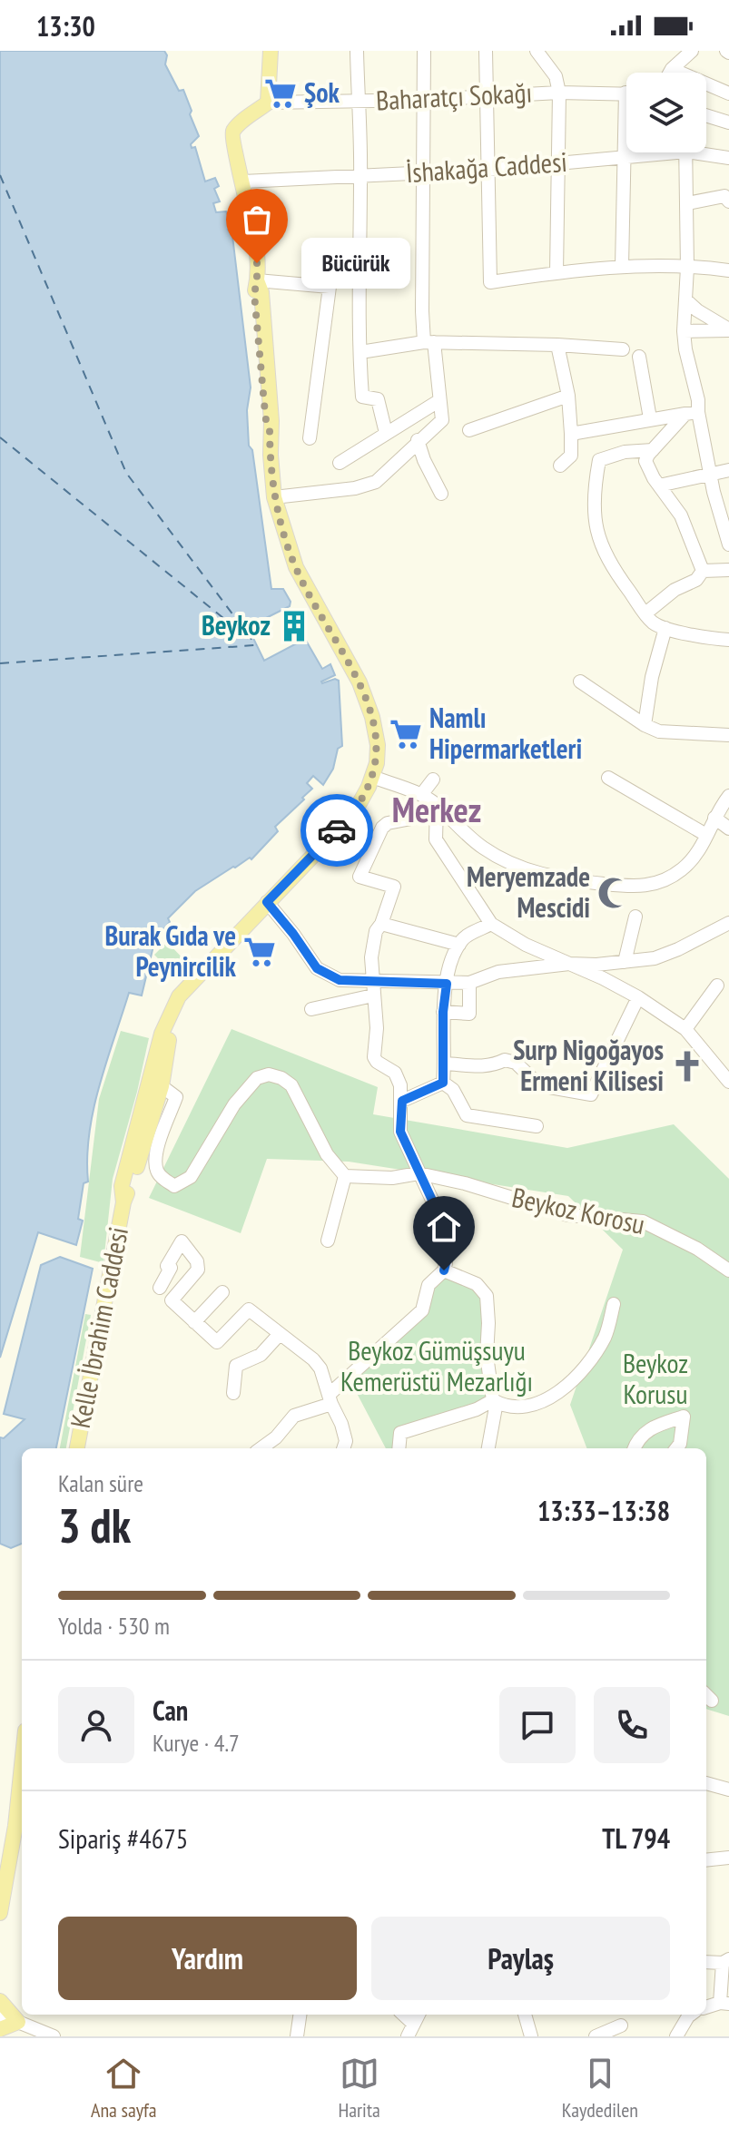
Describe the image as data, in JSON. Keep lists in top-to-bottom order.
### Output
{
  "streets": {
    "main road": ["Kelle İbrahim Caddesi"],
    "street": ["Baharatçı Sokağı", "İshakağa Caddesi", "Beykoz Korosu"]
  },
  "districts": ["Merkez"],
  "parks": ["Beykoz Gümüşsuyu Kemerüstü Mezarlığı", "Beykoz Korusu"],
  "places": {
    "supermarket": ["Şok", "Namlı Hipermarketleri", "Burak Gıda ve Peynircilik"],
    "other": ["Bücürük"],
    "building": ["Beykoz"],
    "mosque": ["Meryemzade Mescidi"],
    "church": ["Surp Nigoğayos Ermeni Kilisesi"]
  },
  "page": {
    "status": "13:30",
    "bubble": "Bücürük",
    "heading": ["3 dk", "Kalan süre", "13:33–13:38"],
    "panel": [
      "Can",
      "Kurye · 4.7",
      "Sipariş #4675",
      "TL 794"
    ],
    "bar": "Yolda · 530 m",
    "buttons": ["Yardım", "Paylaş"],
    "tabs": ["Ana sayfa", "Harita", "Kaydedilen"]
  }
}
